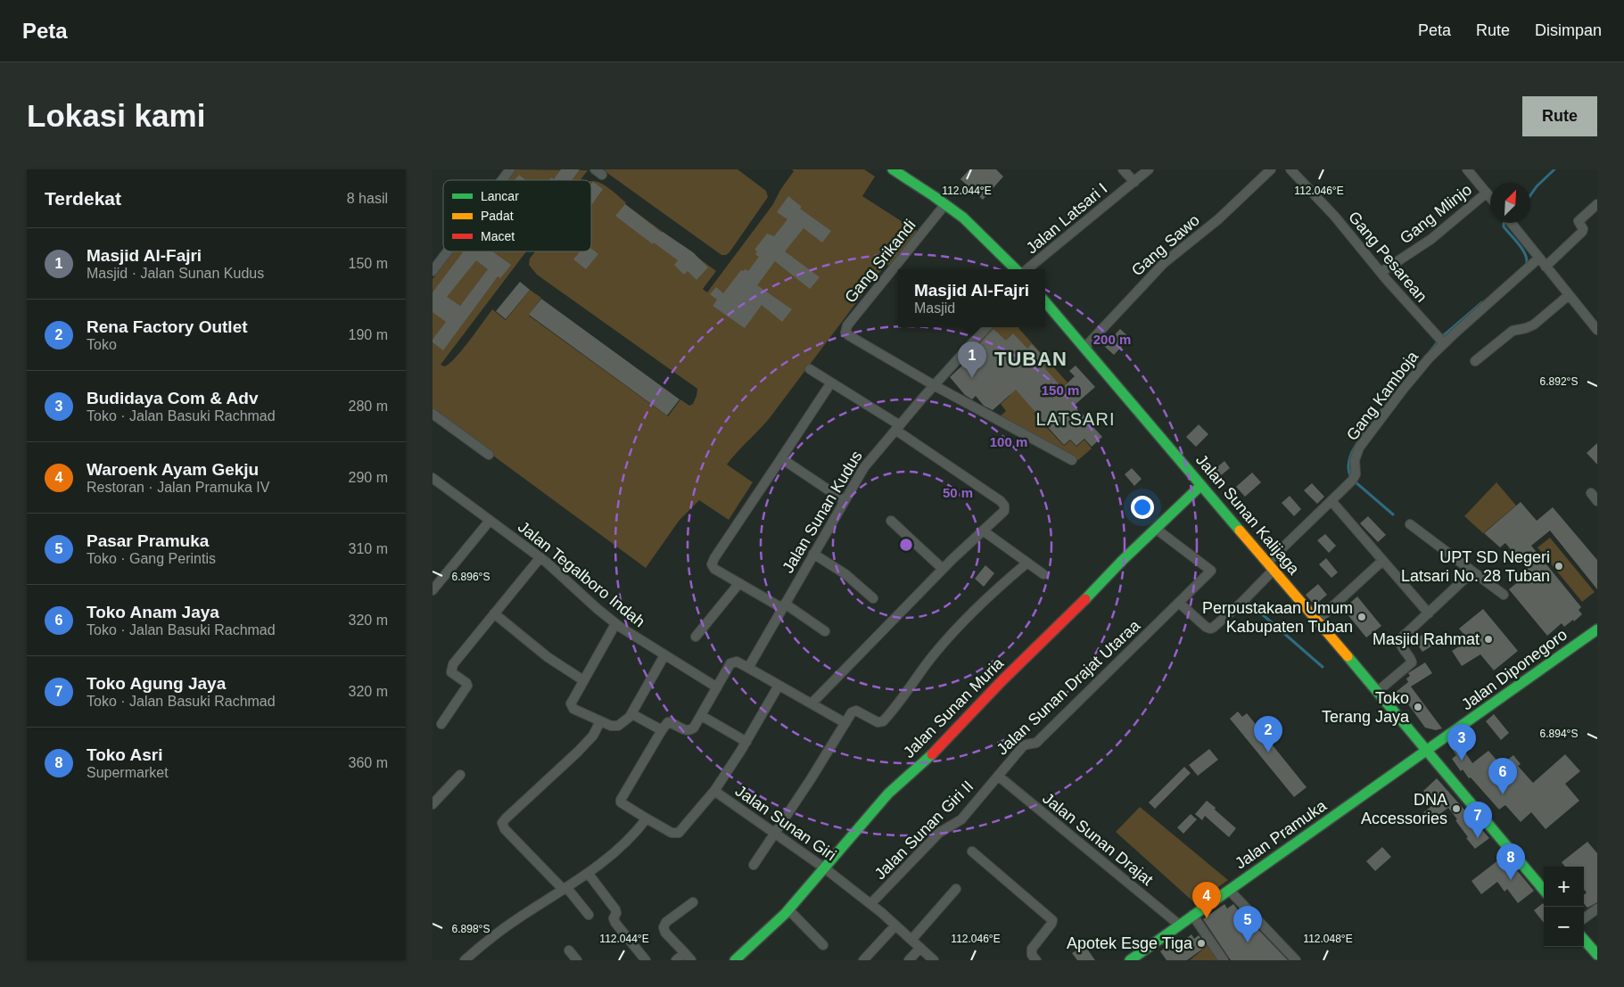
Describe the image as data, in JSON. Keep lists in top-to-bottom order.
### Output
{
  "streets": {
    "main road": [
      "Jalan Sunan Kalijaga",
      "Jalan Diponegoro",
      "Jalan Sunan Muria",
      "Jalan Pramuka"
    ],
    "street": [
      "Gang Mlinjo",
      "Jalan Latsari I",
      "Gang Sawo",
      "Gang Pesarean",
      "Gang Srikandi",
      "Gang Kamboja",
      "Jalan Sunan Kudus",
      "Jalan Tegalboro Indah",
      "Jalan Sunan Drajat Utaraa",
      "Jalan Sunan Giri",
      "Jalan Sunan Giri II",
      "Jalan Sunan Drajat"
    ]
  },
  "crossings": [
    ["Gang Mlinjo", "Gang Pesarean"],
    ["Gang Sawo", "Jalan Sunan Kalijaga"],
    ["Gang Pesarean", "Gang Kamboja"],
    ["Gang Srikandi", "Jalan Sunan Kudus"],
    ["Gang Kamboja", "Jalan Sunan Kalijaga"],
    ["Gang Kamboja", "Jalan Sunan Drajat Utaraa"],
    ["Jalan Sunan Kalijaga", "Jalan Diponegoro"],
    ["Jalan Sunan Kalijaga", "Jalan Sunan Muria"],
    ["Jalan Sunan Kalijaga", "Jalan Pramuka"],
    ["Jalan Diponegoro", "Jalan Pramuka"],
    ["Jalan Sunan Drajat Utaraa", "Jalan Sunan Muria"],
    ["Jalan Sunan Drajat Utaraa", "Jalan Sunan Giri II"],
    ["Jalan Sunan Drajat Utaraa", "Jalan Sunan Drajat"],
    ["Jalan Sunan Muria", "Jalan Sunan Giri"],
    ["Jalan Sunan Giri", "Jalan Sunan Giri II"],
    ["Jalan Sunan Giri II", "Jalan Sunan Drajat"],
    ["Jalan Pramuka", "Jalan Sunan Drajat"]
  ],
  "districts": ["TUBAN", "LATSARI"],
  "places": [
    "UPT SD Negeri Latsari No. 28 Tuban",
    "Perpustakaan Umum Kabupaten Tuban",
    "Masjid Rahmat",
    "Toko Terang Jaya",
    "DNA Accessories",
    "Apotek Esge Tiga"
  ],
  "legend": ["Lancar", "Padat", "Macet"],
  "north": "top right",
  "page": {
    "header": "Peta",
    "nav": ["Peta", "Rute", "Disimpan"],
    "buttons": "Rute",
    "title": "Lokasi kami",
    "heading": ["Terdekat", "8 hasil"],
    "list": [
      {
        "mark": "1",
        "name": "Masjid Al-Fajri",
        "note": "Masjid · Jalan Sunan Kudus",
        "value": "150 m"
      },
      {
        "mark": "2",
        "name": "Rena Factory Outlet",
        "note": "Toko",
        "value": "190 m"
      },
      {
        "mark": "3",
        "name": "Budidaya Com & Adv",
        "note": "Toko · Jalan Basuki Rachmad",
        "value": "280 m"
      },
      {
        "mark": "4",
        "name": "Waroenk Ayam Gekju",
        "note": "Restoran · Jalan Pramuka IV",
        "value": "290 m"
      },
      {
        "mark": "5",
        "name": "Pasar Pramuka",
        "note": "Toko · Gang Perintis",
        "value": "310 m"
      },
      {
        "mark": "6",
        "name": "Toko Anam Jaya",
        "note": "Toko · Jalan Basuki Rachmad",
        "value": "320 m"
      },
      {
        "mark": "7",
        "name": "Toko Agung Jaya",
        "note": "Toko · Jalan Basuki Rachmad",
        "value": "320 m"
      },
      {
        "mark": "8",
        "name": "Toko Asri",
        "note": "Supermarket",
        "value": "360 m"
      }
    ],
    "popup": ["Masjid Al-Fajri", "Masjid"],
    "pins": [
      "1",
      "2",
      "3",
      "6",
      "7",
      "8",
      "4",
      "5"
    ],
    "map_buttons": ["+", "−"]
  },
  "coordinates": [
    "112.044°E",
    "112.046°E",
    "6.892°S",
    "6.896°S",
    "6.894°S",
    "6.898°S",
    "112.048°E"
  ],
  "rings": [
    "200 m",
    "150 m",
    "100 m",
    "50 m"
  ]
}
